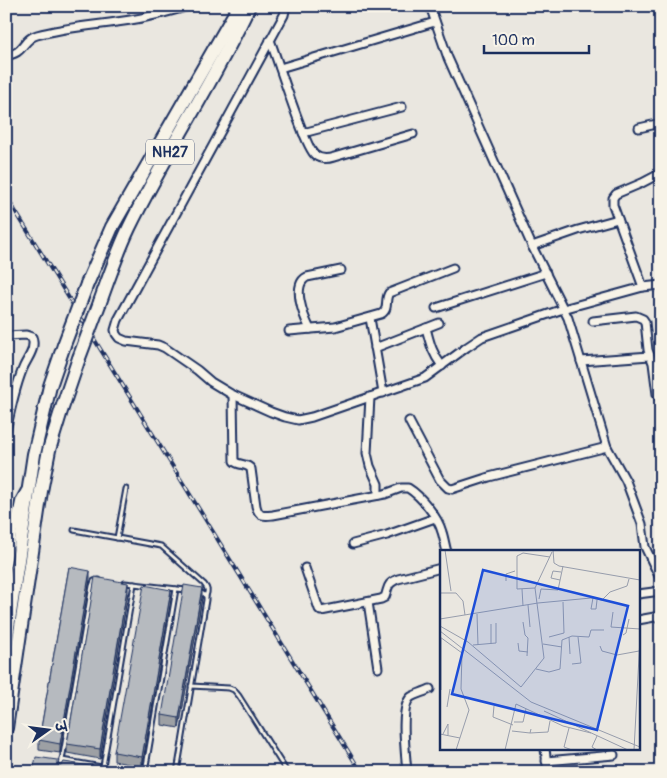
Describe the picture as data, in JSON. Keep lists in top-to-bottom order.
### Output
{
  "streets": {
    "highway": ["NH27"]
  },
  "scale_bar": "100 m",
  "north": "right"
}
